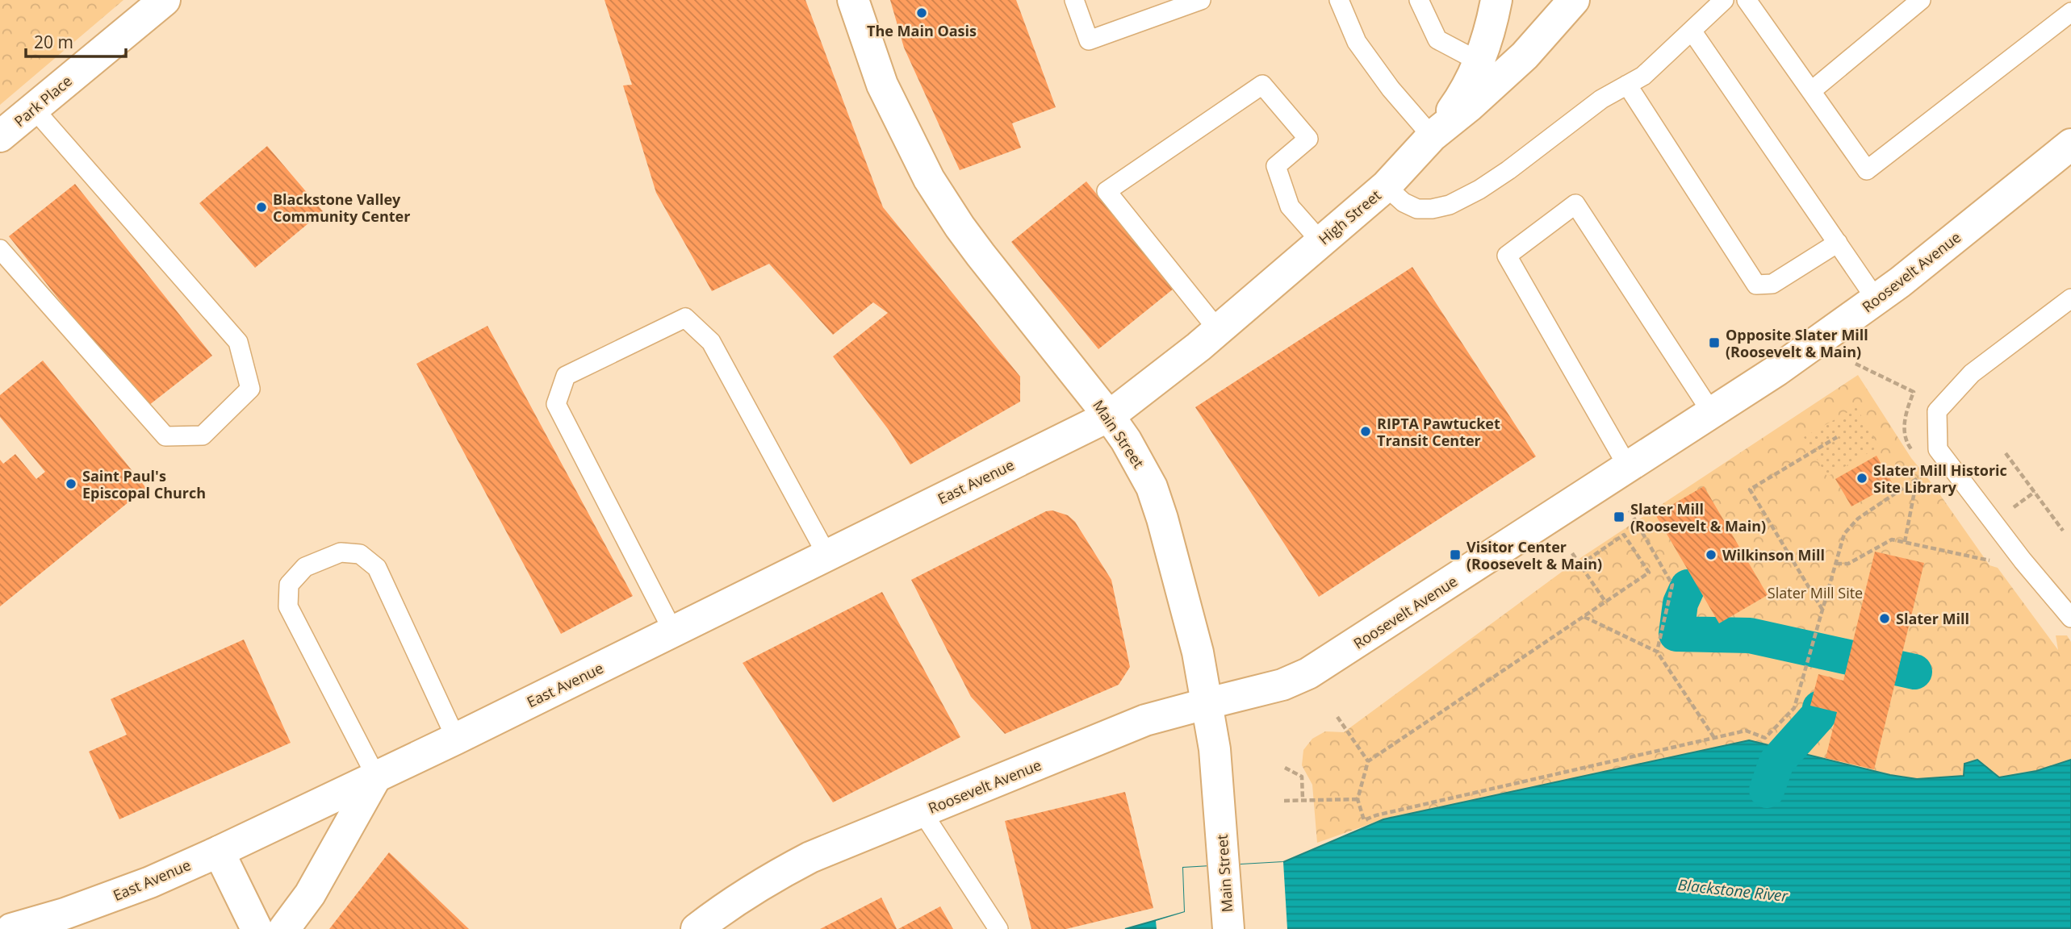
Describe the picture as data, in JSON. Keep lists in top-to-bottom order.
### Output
{
  "streets": {
    "main road": [
      "Park Place",
      "High Street",
      "Roosevelt Avenue",
      "Main Street",
      "East Avenue"
    ]
  },
  "crossings": [
    ["High Street", "Main Street"],
    ["High Street", "East Avenue"],
    ["Roosevelt Avenue", "Main Street"],
    ["Main Street", "East Avenue"]
  ],
  "water": ["Blackstone River"],
  "parks": ["Slater Mill Site"],
  "places": {
    "other": [
      "The Main Oasis",
      "Blackstone Valley Community Center",
      "RIPTA Pawtucket Transit Center",
      "Slater Mill Historic Site Library",
      "Saint Paul's Episcopal Church",
      "Wilkinson Mill",
      "Slater Mill"
    ],
    "transit": ["Opposite Slater Mill (Roosevelt & Main)", "Slater Mill (Roosevelt & Main)", "Visitor Center (Roosevelt & Main)"]
  },
  "scale_bar": "20 m"
}
